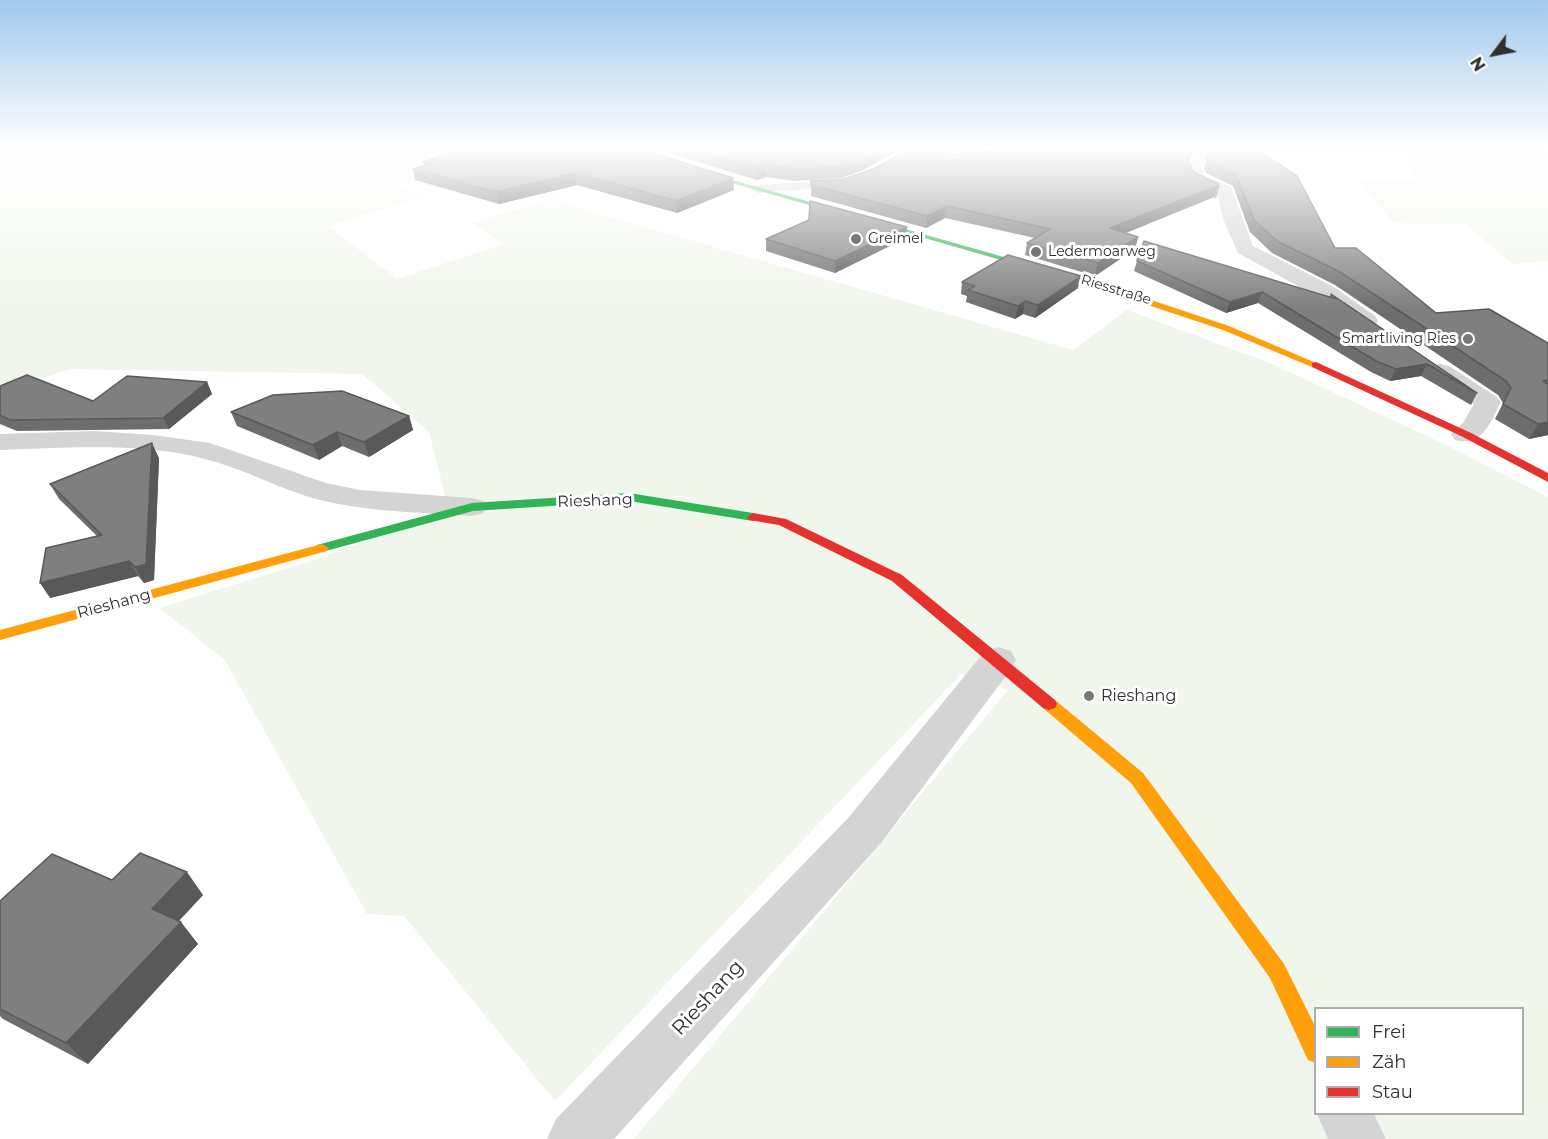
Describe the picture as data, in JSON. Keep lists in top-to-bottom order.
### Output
{
  "streets": {
    "main road": ["Riesstraße", "Rieshang"]
  },
  "places": [
    "Greimel",
    "Ledermoarweg",
    "Smartliving Ries",
    "Rieshang"
  ],
  "legend": ["Frei", "Zäh", "Stau"],
  "north": "bottom left"
}
